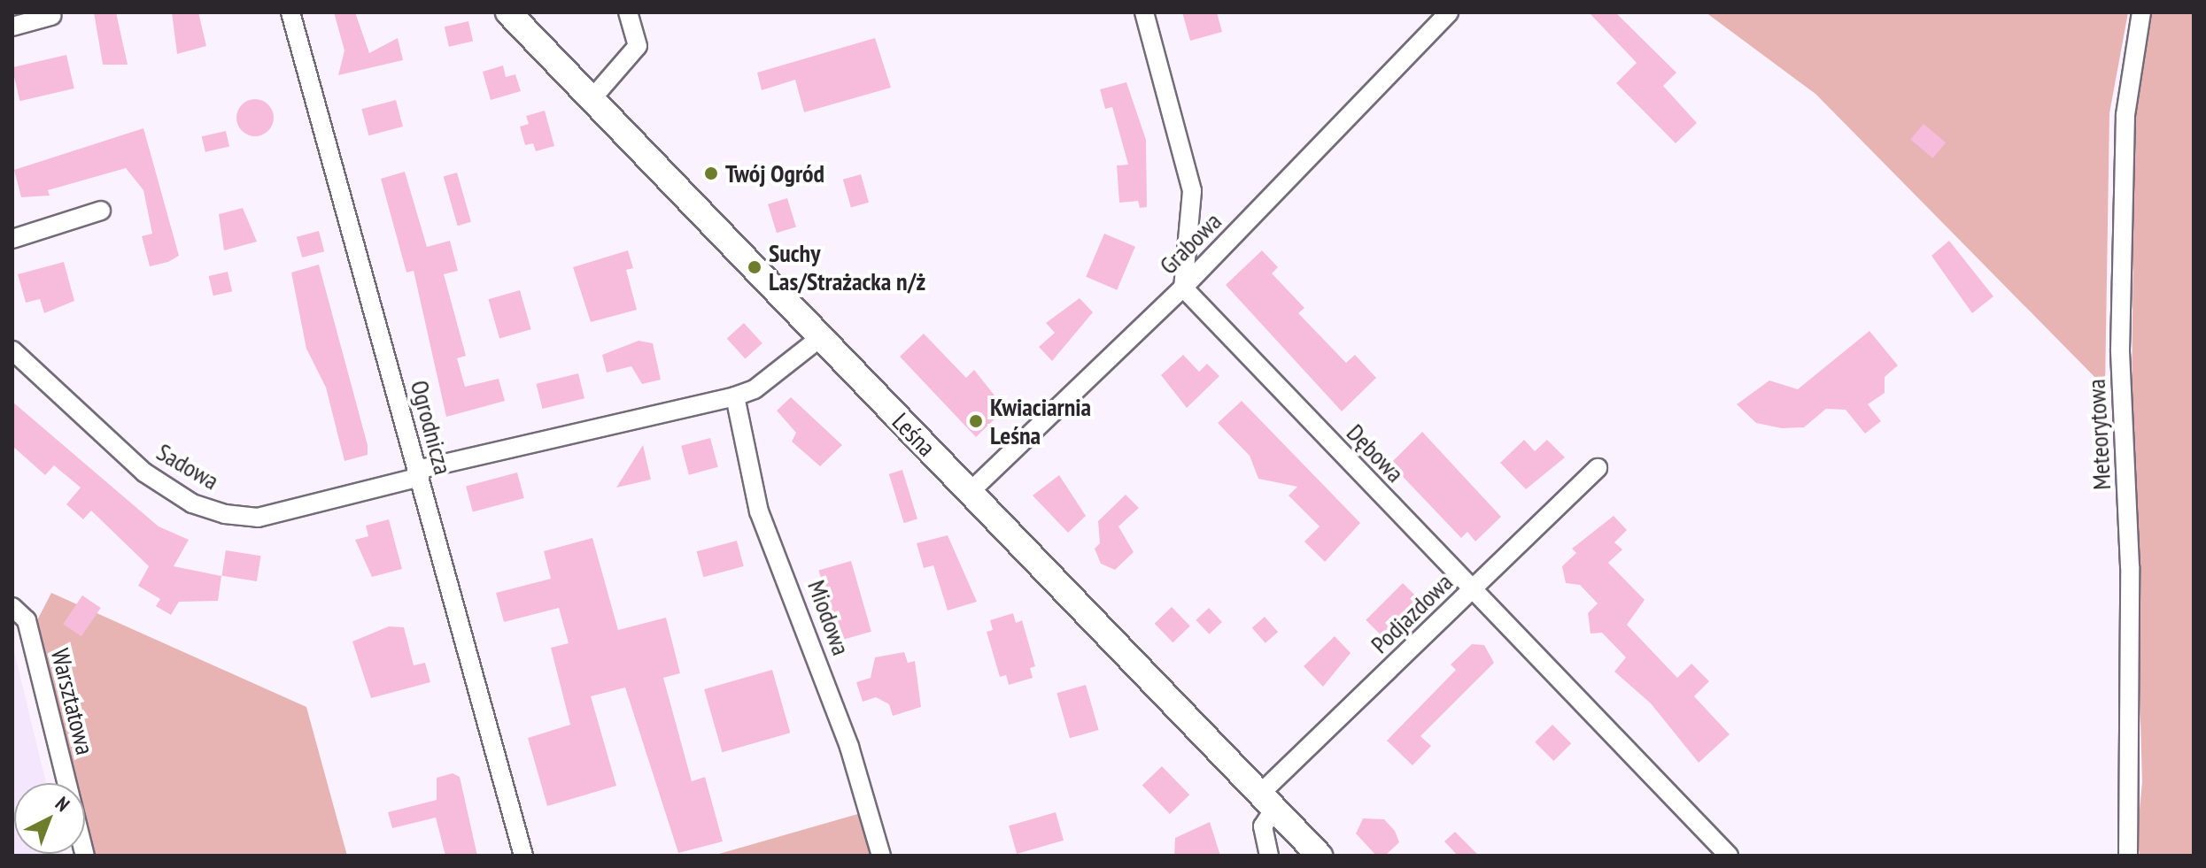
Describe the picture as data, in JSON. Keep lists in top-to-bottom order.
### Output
{
  "streets": {
    "street": [
      "Grabowa",
      "Ogrodnicza",
      "Leśna",
      "Meteorytowa",
      "Dębowa",
      "Sadowa",
      "Podjazdowa",
      "Miodowa",
      "Warsztatowa"
    ]
  },
  "crossings": [
    ["Grabowa", "Leśna"],
    ["Grabowa", "Dębowa"],
    ["Ogrodnicza", "Sadowa"],
    ["Leśna", "Sadowa"],
    ["Leśna", "Podjazdowa"],
    ["Dębowa", "Podjazdowa"],
    ["Sadowa", "Miodowa"]
  ],
  "places": ["Twój Ogród", "Suchy Las/Strażacka n/ż", "Kwiaciarnia Leśna"],
  "north": "top right"
}
